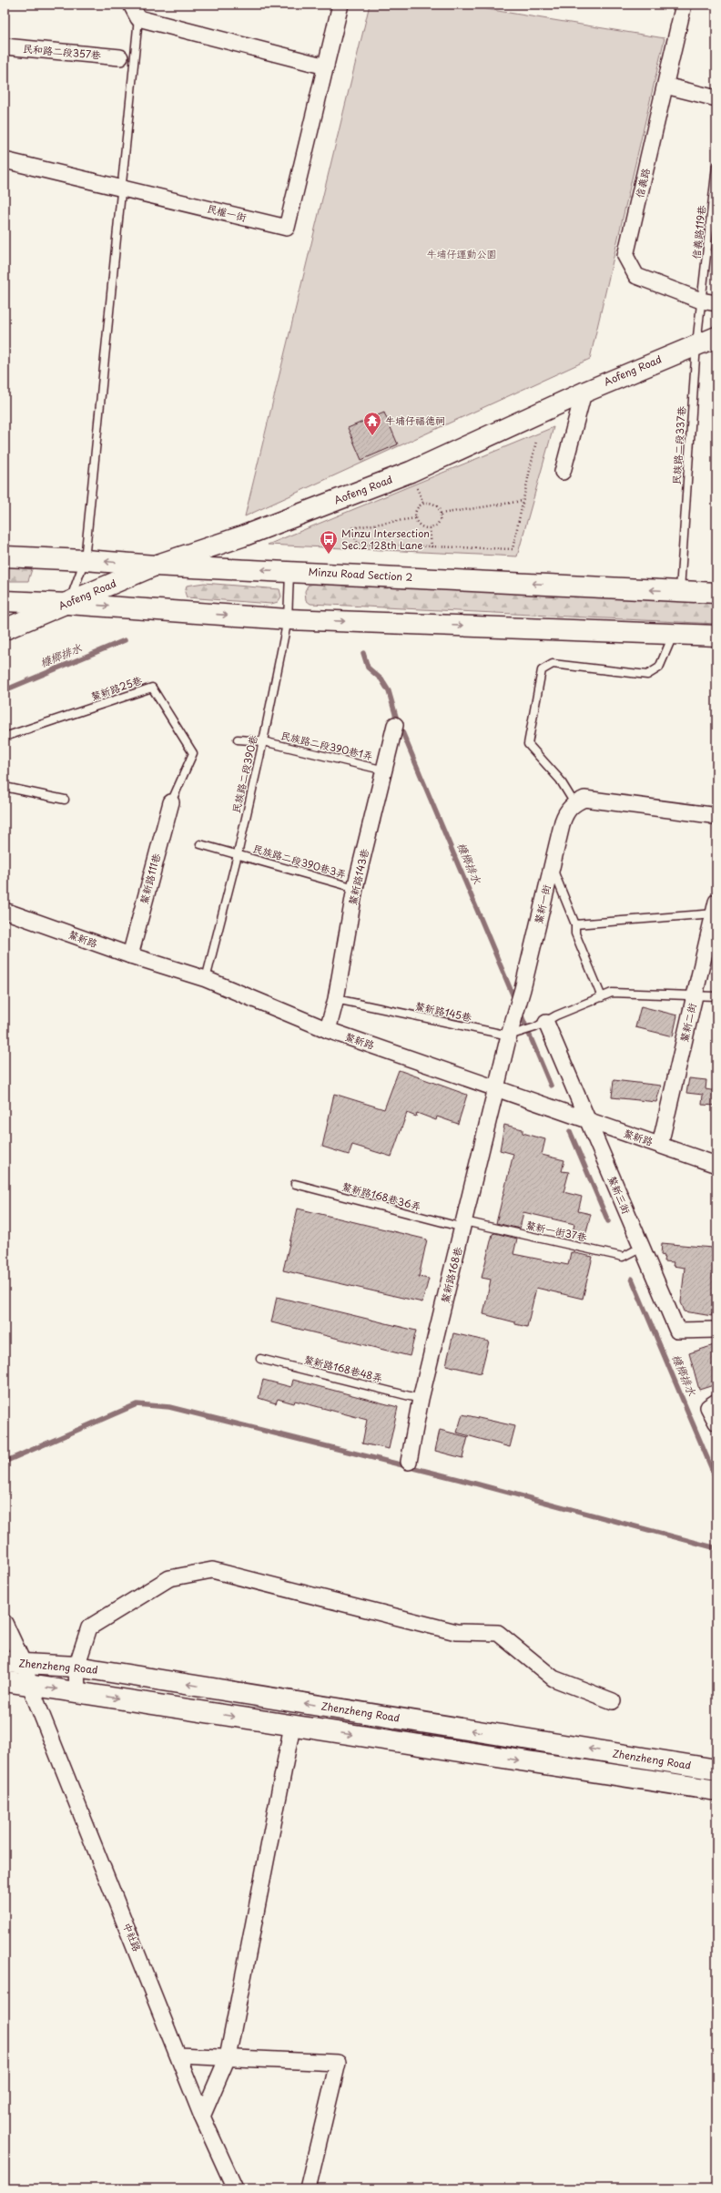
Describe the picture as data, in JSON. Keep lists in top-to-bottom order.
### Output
{
  "streets": {
    "street": [
      "民和路二段357巷",
      "信義路",
      "民權一街",
      "Aofeng Road",
      "Minzu Road Section 2",
      "鰲新路143巷",
      "鰲新路111巷",
      "鰲新一街",
      "鰲新路",
      "鰲新二街",
      "鰲新三街",
      "鰲新路168巷",
      "Zhenzheng Road",
      "中社路"
    ],
    "lane": [
      "信義路119巷",
      "民族路二段337巷",
      "鰲新路25巷",
      "民族路二段390巷1弄",
      "民族路二段390巷",
      "民族路二段390巷3弄",
      "鰲新路145巷",
      "鰲新路168巷36弄",
      "鰲新一街37巷",
      "鰲新路168巷48弄"
    ]
  },
  "crossings": [
    ["信義路", "信義路119巷"],
    ["信義路", "民族路二段337巷"],
    ["信義路119巷", "民族路二段337巷"],
    ["Aofeng Road", "民族路二段337巷"],
    ["Aofeng Road", "Minzu Road Section 2"],
    ["民族路二段337巷", "Minzu Road Section 2"],
    ["Minzu Road Section 2", "民族路二段390巷"],
    ["鰲新路25巷", "鰲新路111巷"],
    ["民族路二段390巷1弄", "民族路二段390巷"],
    ["民族路二段390巷1弄", "鰲新路143巷"],
    ["民族路二段390巷", "民族路二段390巷3弄"],
    ["民族路二段390巷", "鰲新路"],
    ["民族路二段390巷3弄", "鰲新路143巷"],
    ["鰲新路143巷", "鰲新路"],
    ["鰲新路143巷", "鰲新路145巷"],
    ["鰲新路111巷", "鰲新路"],
    ["鰲新一街", "鰲新路"],
    ["鰲新一街", "鰲新路145巷"],
    ["鰲新一街", "鰲新路168巷"],
    ["鰲新路", "鰲新二街"],
    ["鰲新路", "鰲新三街"],
    ["鰲新路", "鰲新路168巷"],
    ["鰲新三街", "鰲新一街37巷"],
    ["鰲新路168巷36弄", "鰲新一街37巷"],
    ["鰲新路168巷36弄", "鰲新路168巷"],
    ["鰲新一街37巷", "鰲新路168巷"],
    ["鰲新路168巷", "鰲新路168巷48弄"],
    ["Zhenzheng Road", "中社路"]
  ],
  "water": ["槺榔排水"],
  "parks": ["牛埔仔運動公園"],
  "places": {
    "temple": ["牛埔仔福德祠"],
    "bus stop": ["Minzu Intersection Sec.2 128th Lane"]
  }
}
